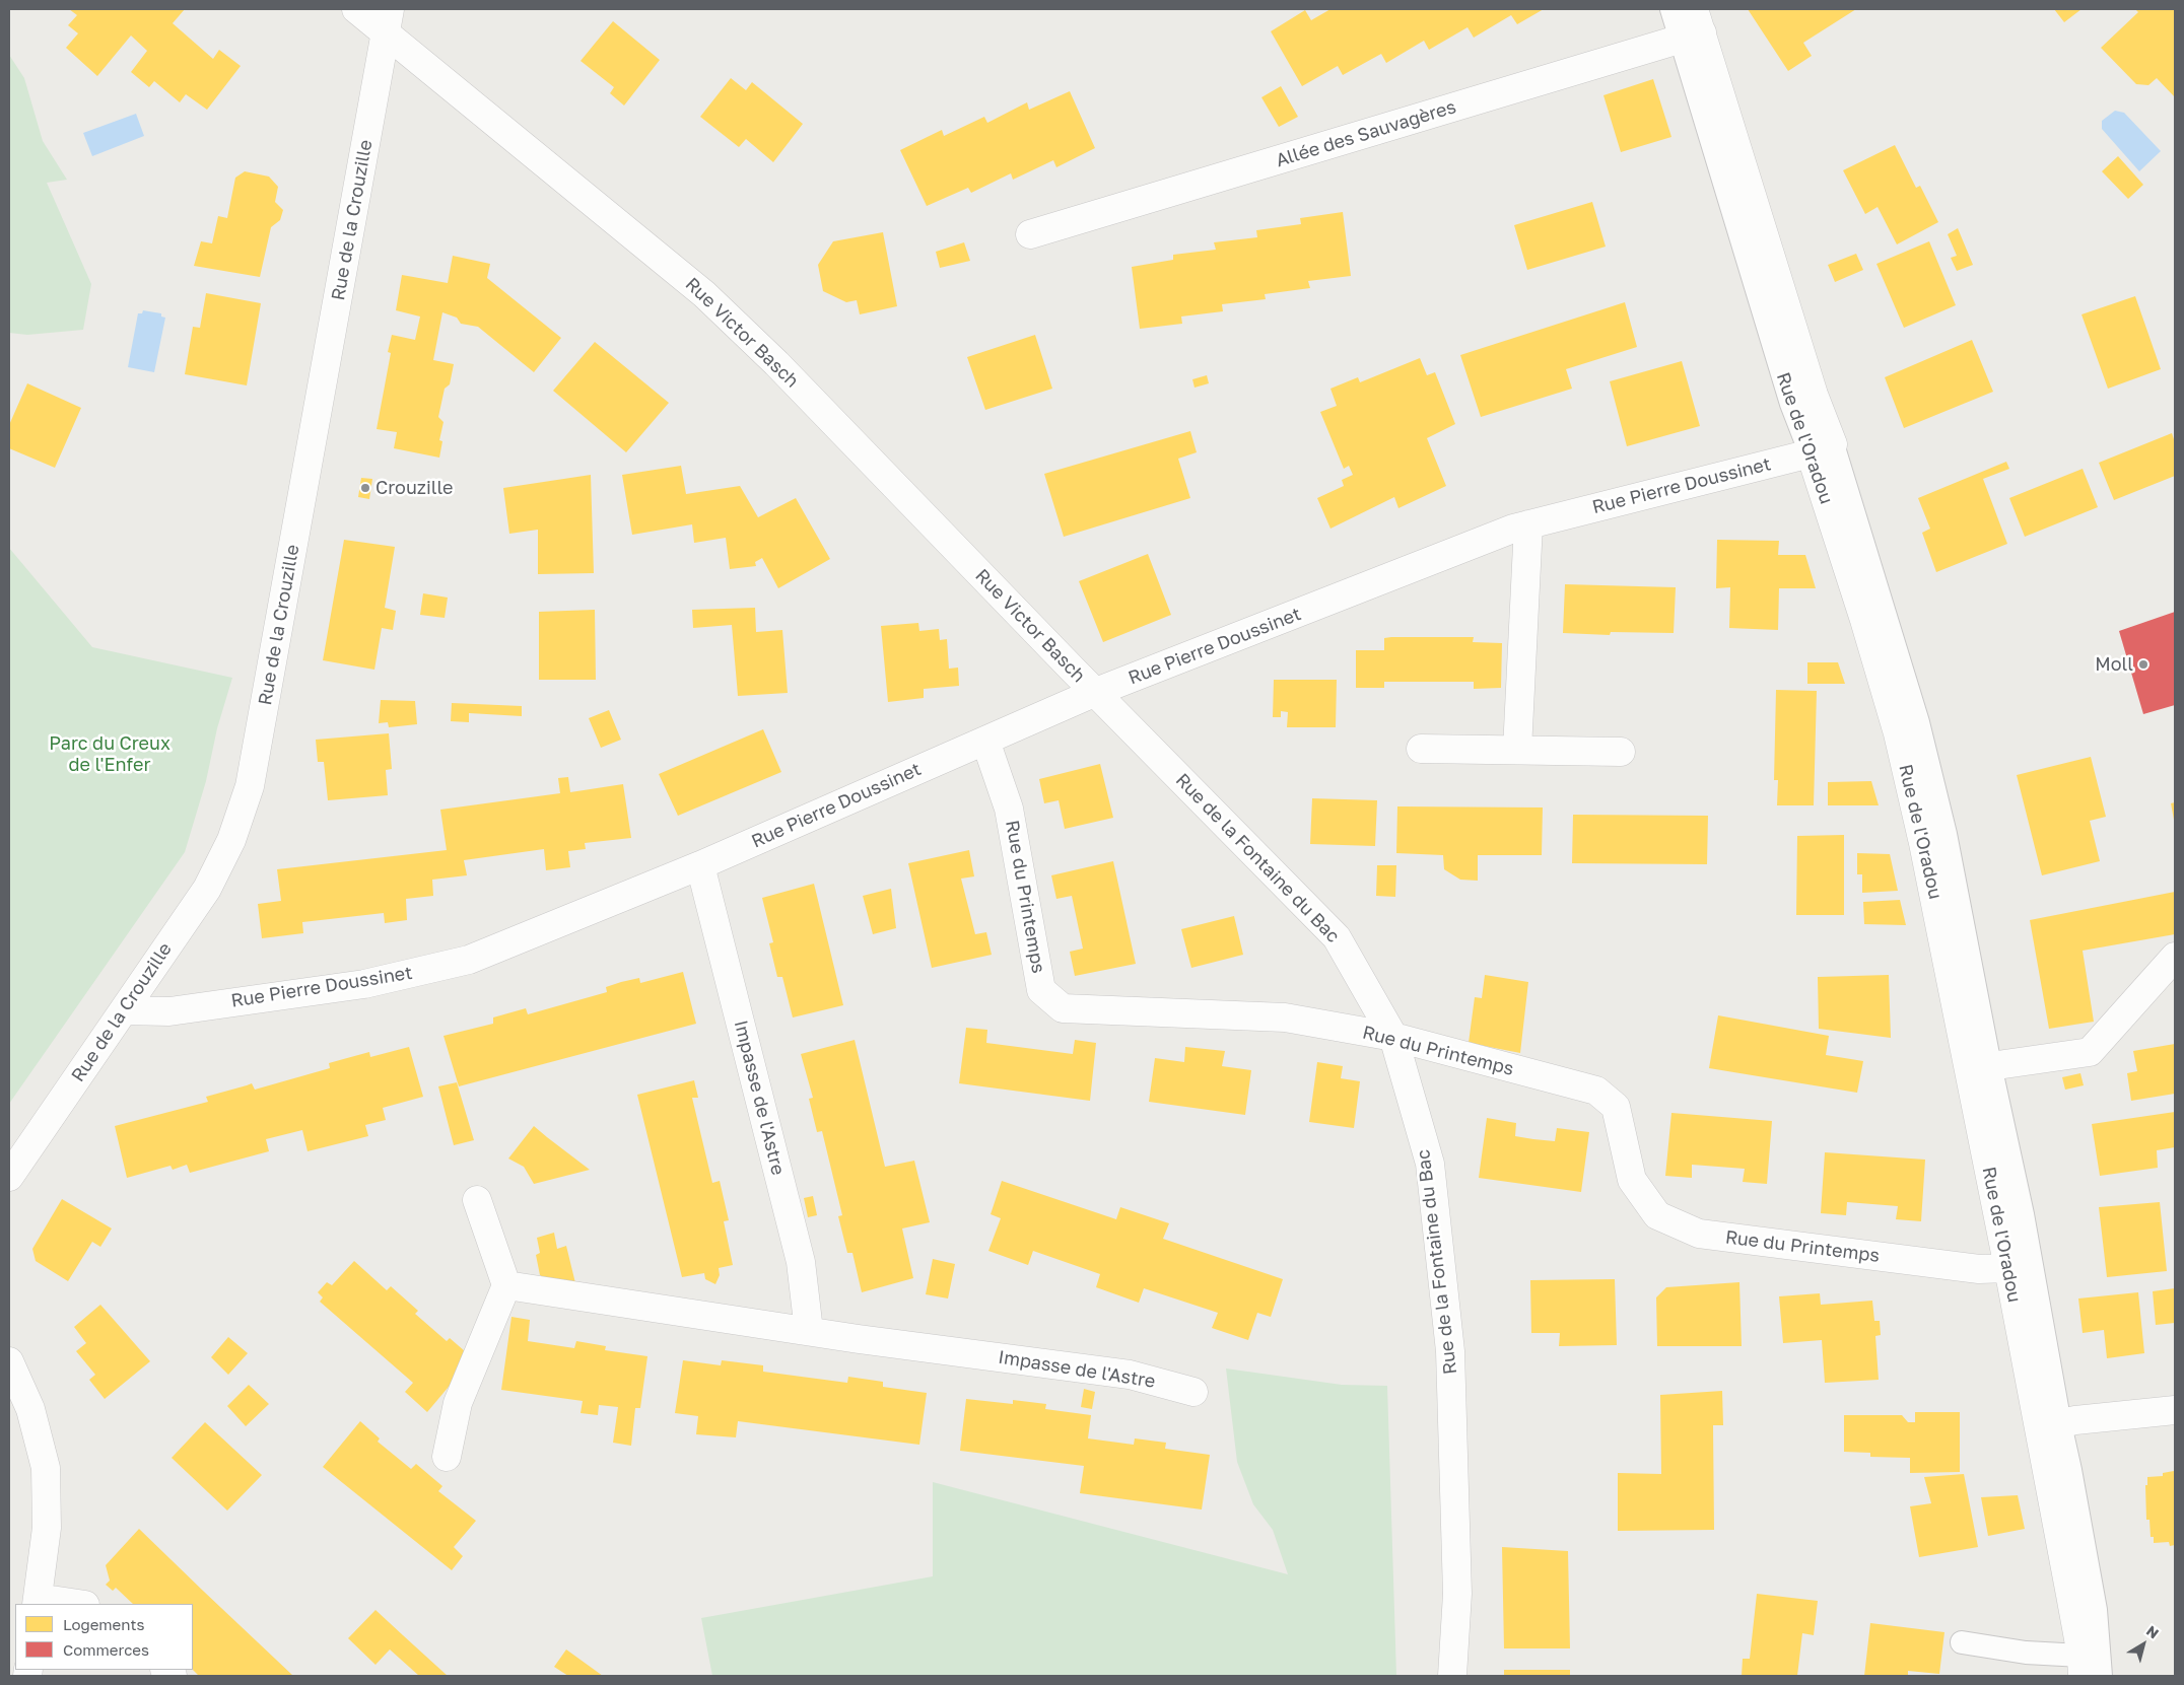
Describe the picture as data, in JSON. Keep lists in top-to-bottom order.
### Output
{
  "streets": {
    "street": [
      "Allée des Sauvagères",
      "Rue de la Crouzille",
      "Rue Victor Basch",
      "Rue de l'Oradou",
      "Rue Pierre Doussinet",
      "Rue de la Fontaine du Bac",
      "Rue du Printemps",
      "Impasse de l'Astre"
    ]
  },
  "crossings": [
    ["Allée des Sauvagères", "Rue de l'Oradou"],
    ["Rue de la Crouzille", "Rue Victor Basch"],
    ["Rue de la Crouzille", "Rue Pierre Doussinet"],
    ["Rue Victor Basch", "Rue Pierre Doussinet"],
    ["Rue Victor Basch", "Rue de la Fontaine du Bac"],
    ["Rue de l'Oradou", "Rue Pierre Doussinet"],
    ["Rue de l'Oradou", "Rue du Printemps"],
    ["Rue Pierre Doussinet", "Rue de la Fontaine du Bac"],
    ["Rue Pierre Doussinet", "Rue du Printemps"],
    ["Rue Pierre Doussinet", "Impasse de l'Astre"],
    ["Rue de la Fontaine du Bac", "Rue du Printemps"]
  ],
  "parks": ["Parc du Creux de l'Enfer"],
  "places": ["Crouzille", "Moll"],
  "legend": ["Logements", "Commerces"],
  "north": "top right"
}
